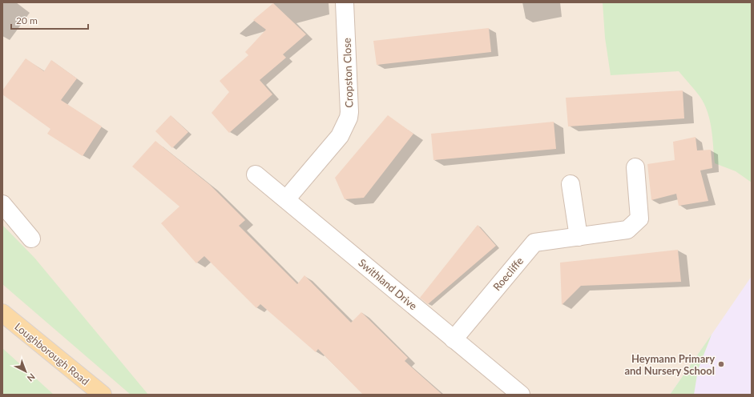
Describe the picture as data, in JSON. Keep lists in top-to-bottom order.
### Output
{
  "streets": {
    "main road": ["Loughborough Road"],
    "street": ["Cropston Close", "Roecliffe", "Swithland Drive"]
  },
  "crossings": [
    ["Cropston Close", "Swithland Drive"],
    ["Roecliffe", "Swithland Drive"]
  ],
  "places": ["Heymann Primary and Nursery School"],
  "scale_bar": "20 m",
  "north": "bottom right"
}
